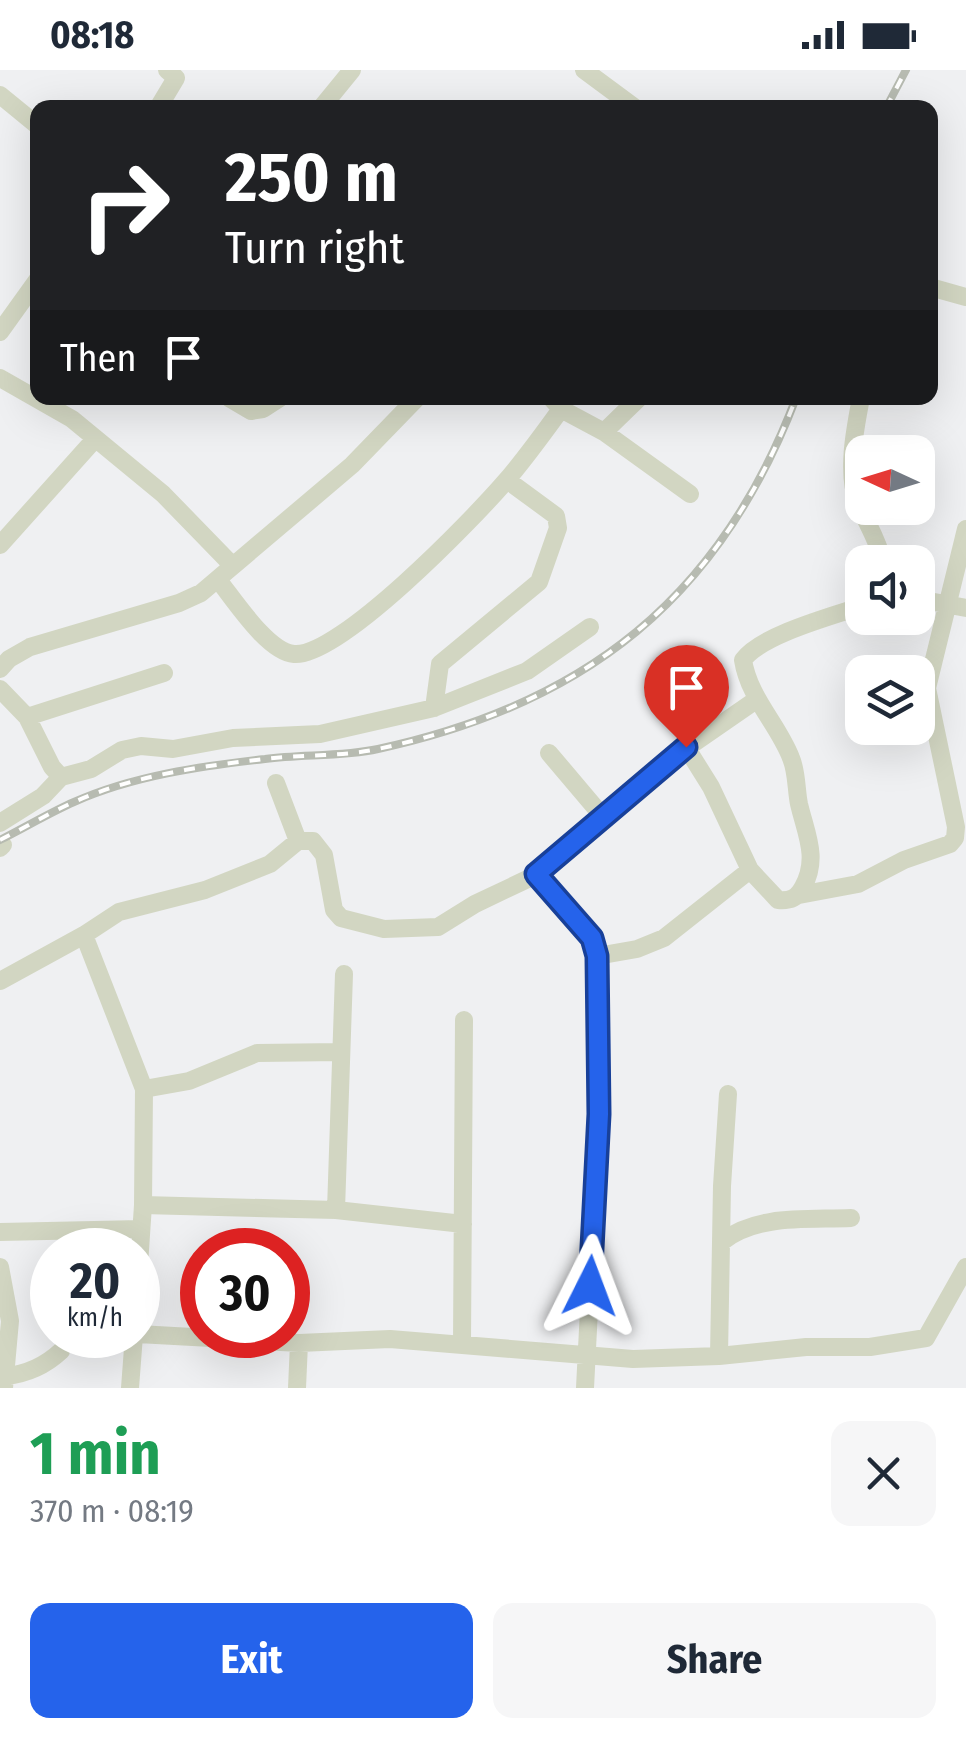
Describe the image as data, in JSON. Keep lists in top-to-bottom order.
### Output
{
  "north": "left",
  "page": {
    "status": "08:18",
    "turn": ["250 m", "Turn right"],
    "then": "Then",
    "speed": "20 km/h",
    "limit": "30",
    "heading": ["1 min", "370 m · 08:19"],
    "buttons": ["Exit", "Share"]
  }
}
